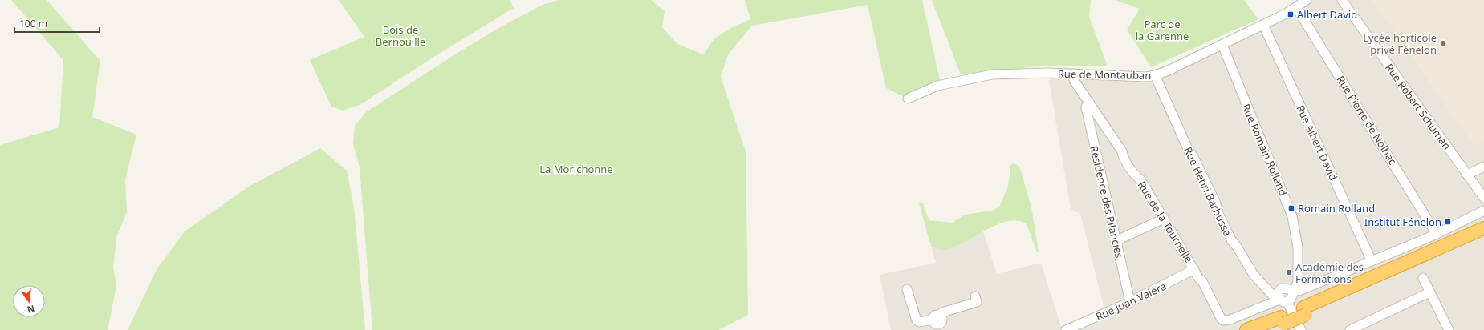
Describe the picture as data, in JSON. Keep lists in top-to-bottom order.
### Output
{
  "streets": {
    "street": [
      "Rue de Montauban",
      "Rue Robert Schuman",
      "Rue Pierre de Nolhac",
      "Rue Albert David",
      "Rue Romain Rolland",
      "Rue Henri Barbusse",
      "Résidence des Pilancies",
      "Rue de la Tournelle",
      "Rue Juan Valéra"
    ]
  },
  "crossings": [
    ["Rue de Montauban", "Rue Pierre de Nolhac"],
    ["Rue de Montauban", "Rue Albert David"],
    ["Rue de Montauban", "Rue Romain Rolland"],
    ["Rue de Montauban", "Rue Henri Barbusse"],
    ["Rue de Montauban", "Rue de la Tournelle"],
    ["Rue Romain Rolland", "Rue Henri Barbusse"],
    ["Rue Romain Rolland", "Rue de la Tournelle"],
    ["Rue Henri Barbusse", "Rue de la Tournelle"],
    ["Résidence des Pilancies", "Rue de la Tournelle"],
    ["Résidence des Pilancies", "Rue Juan Valéra"],
    ["Rue de la Tournelle", "Rue Juan Valéra"]
  ],
  "parks": ["Parc de la Garenne", "Bois de Bernouille", "La Morichonne"],
  "places": {
    "transit": ["Albert David", "Romain Rolland", "Institut Fénelon"],
    "other": ["Lycée horticole privé Fénelon", "Académie des Formations"]
  },
  "scale_bar": "100 m",
  "north": "bottom"
}
